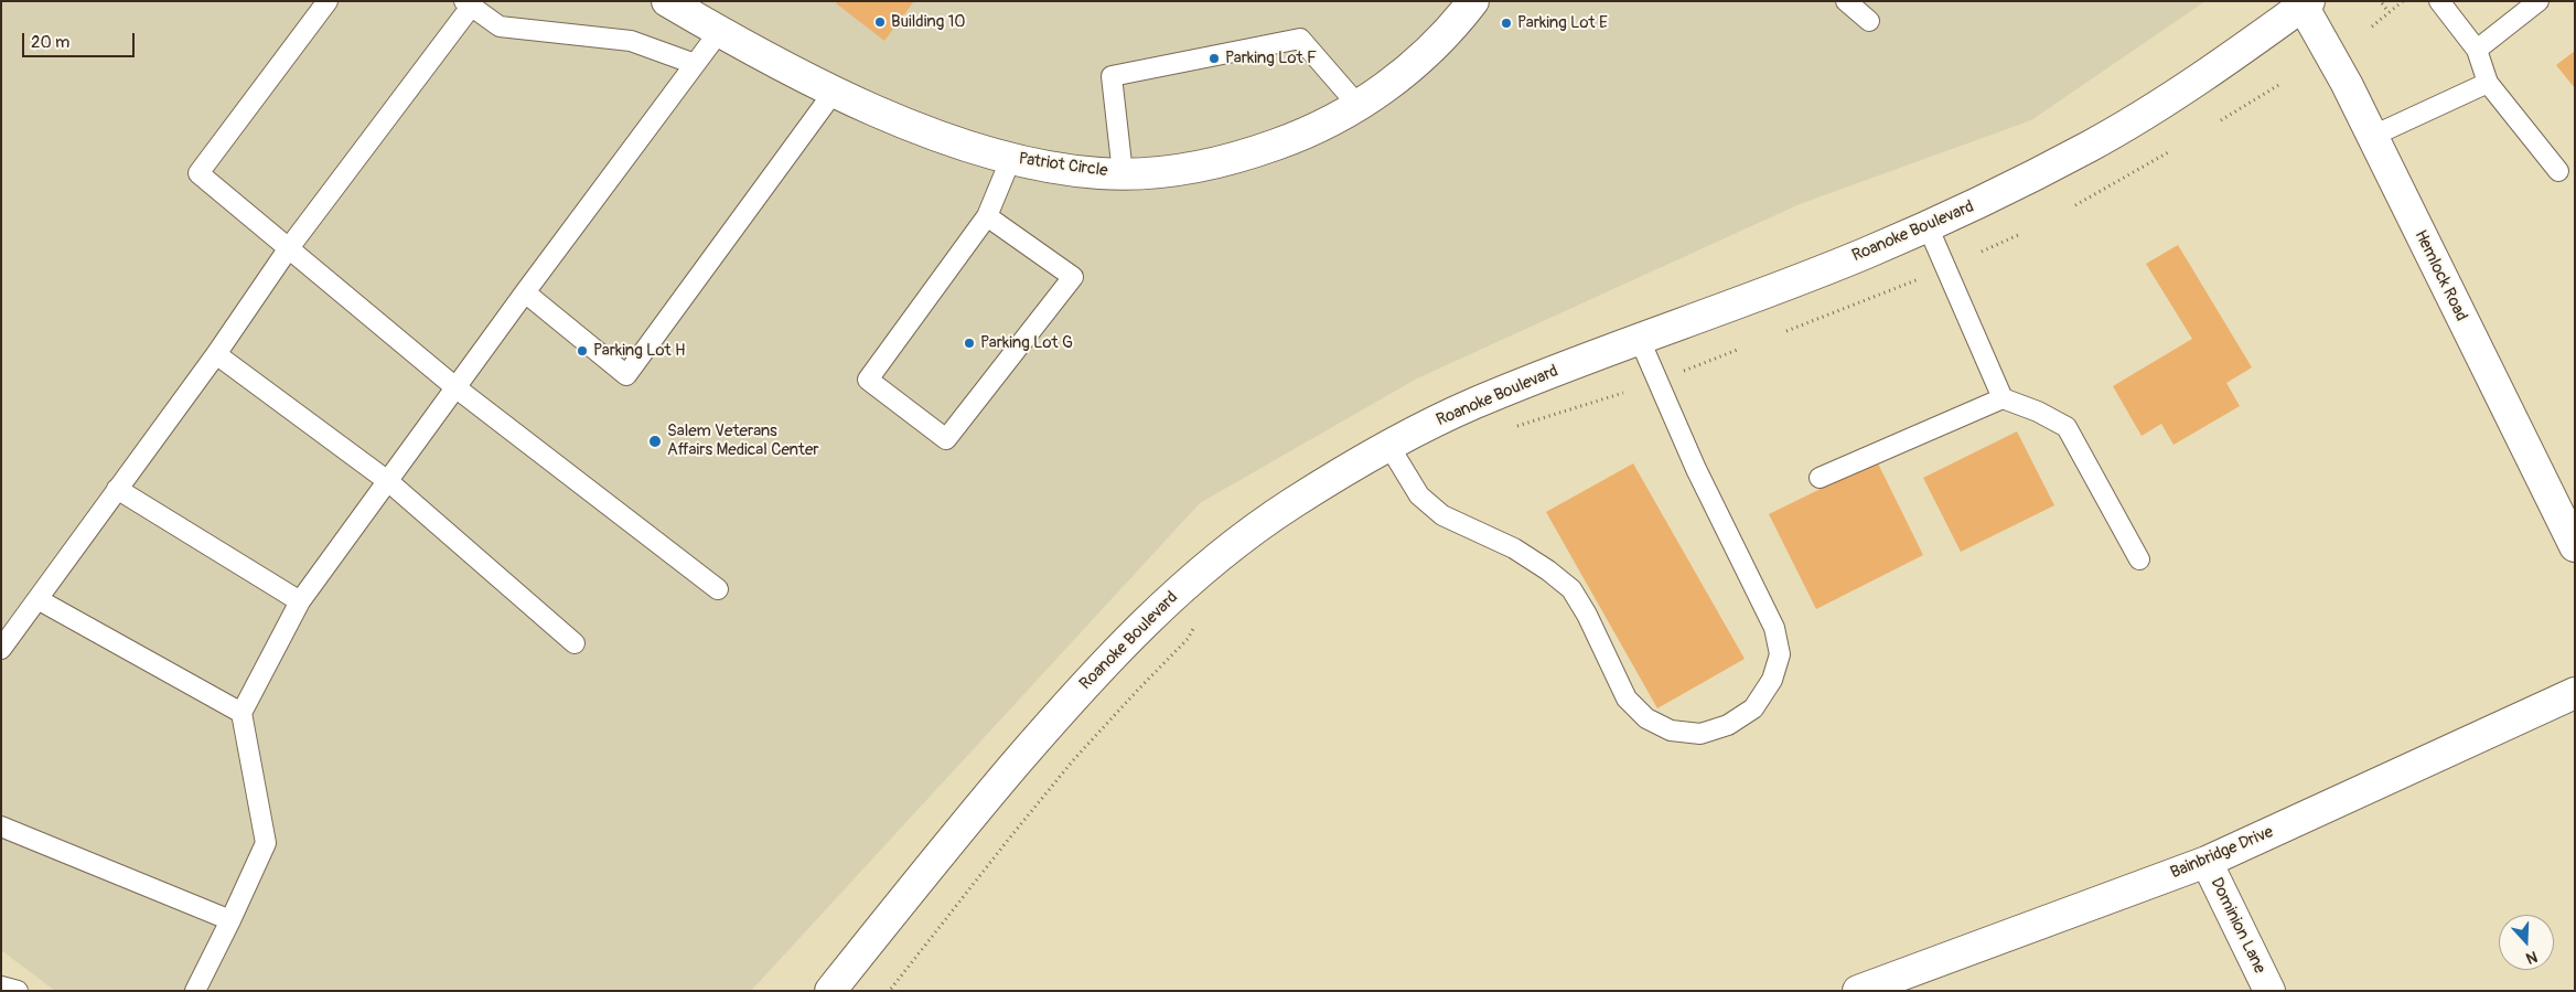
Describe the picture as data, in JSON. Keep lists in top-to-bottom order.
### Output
{
  "streets": {
    "street": [
      "Patriot Circle",
      "Roanoke Boulevard",
      "Hemlock Road",
      "Bainbridge Drive",
      "Dominion Lane"
    ]
  },
  "crossings": [
    ["Roanoke Boulevard", "Hemlock Road"],
    ["Bainbridge Drive", "Dominion Lane"]
  ],
  "places": [
    "Building 10",
    "Parking Lot E",
    "Parking Lot F",
    "Parking Lot G",
    "Parking Lot H",
    "Salem Veterans Affairs Medical Center"
  ],
  "scale_bar": "20 m",
  "north": "bottom"
}
